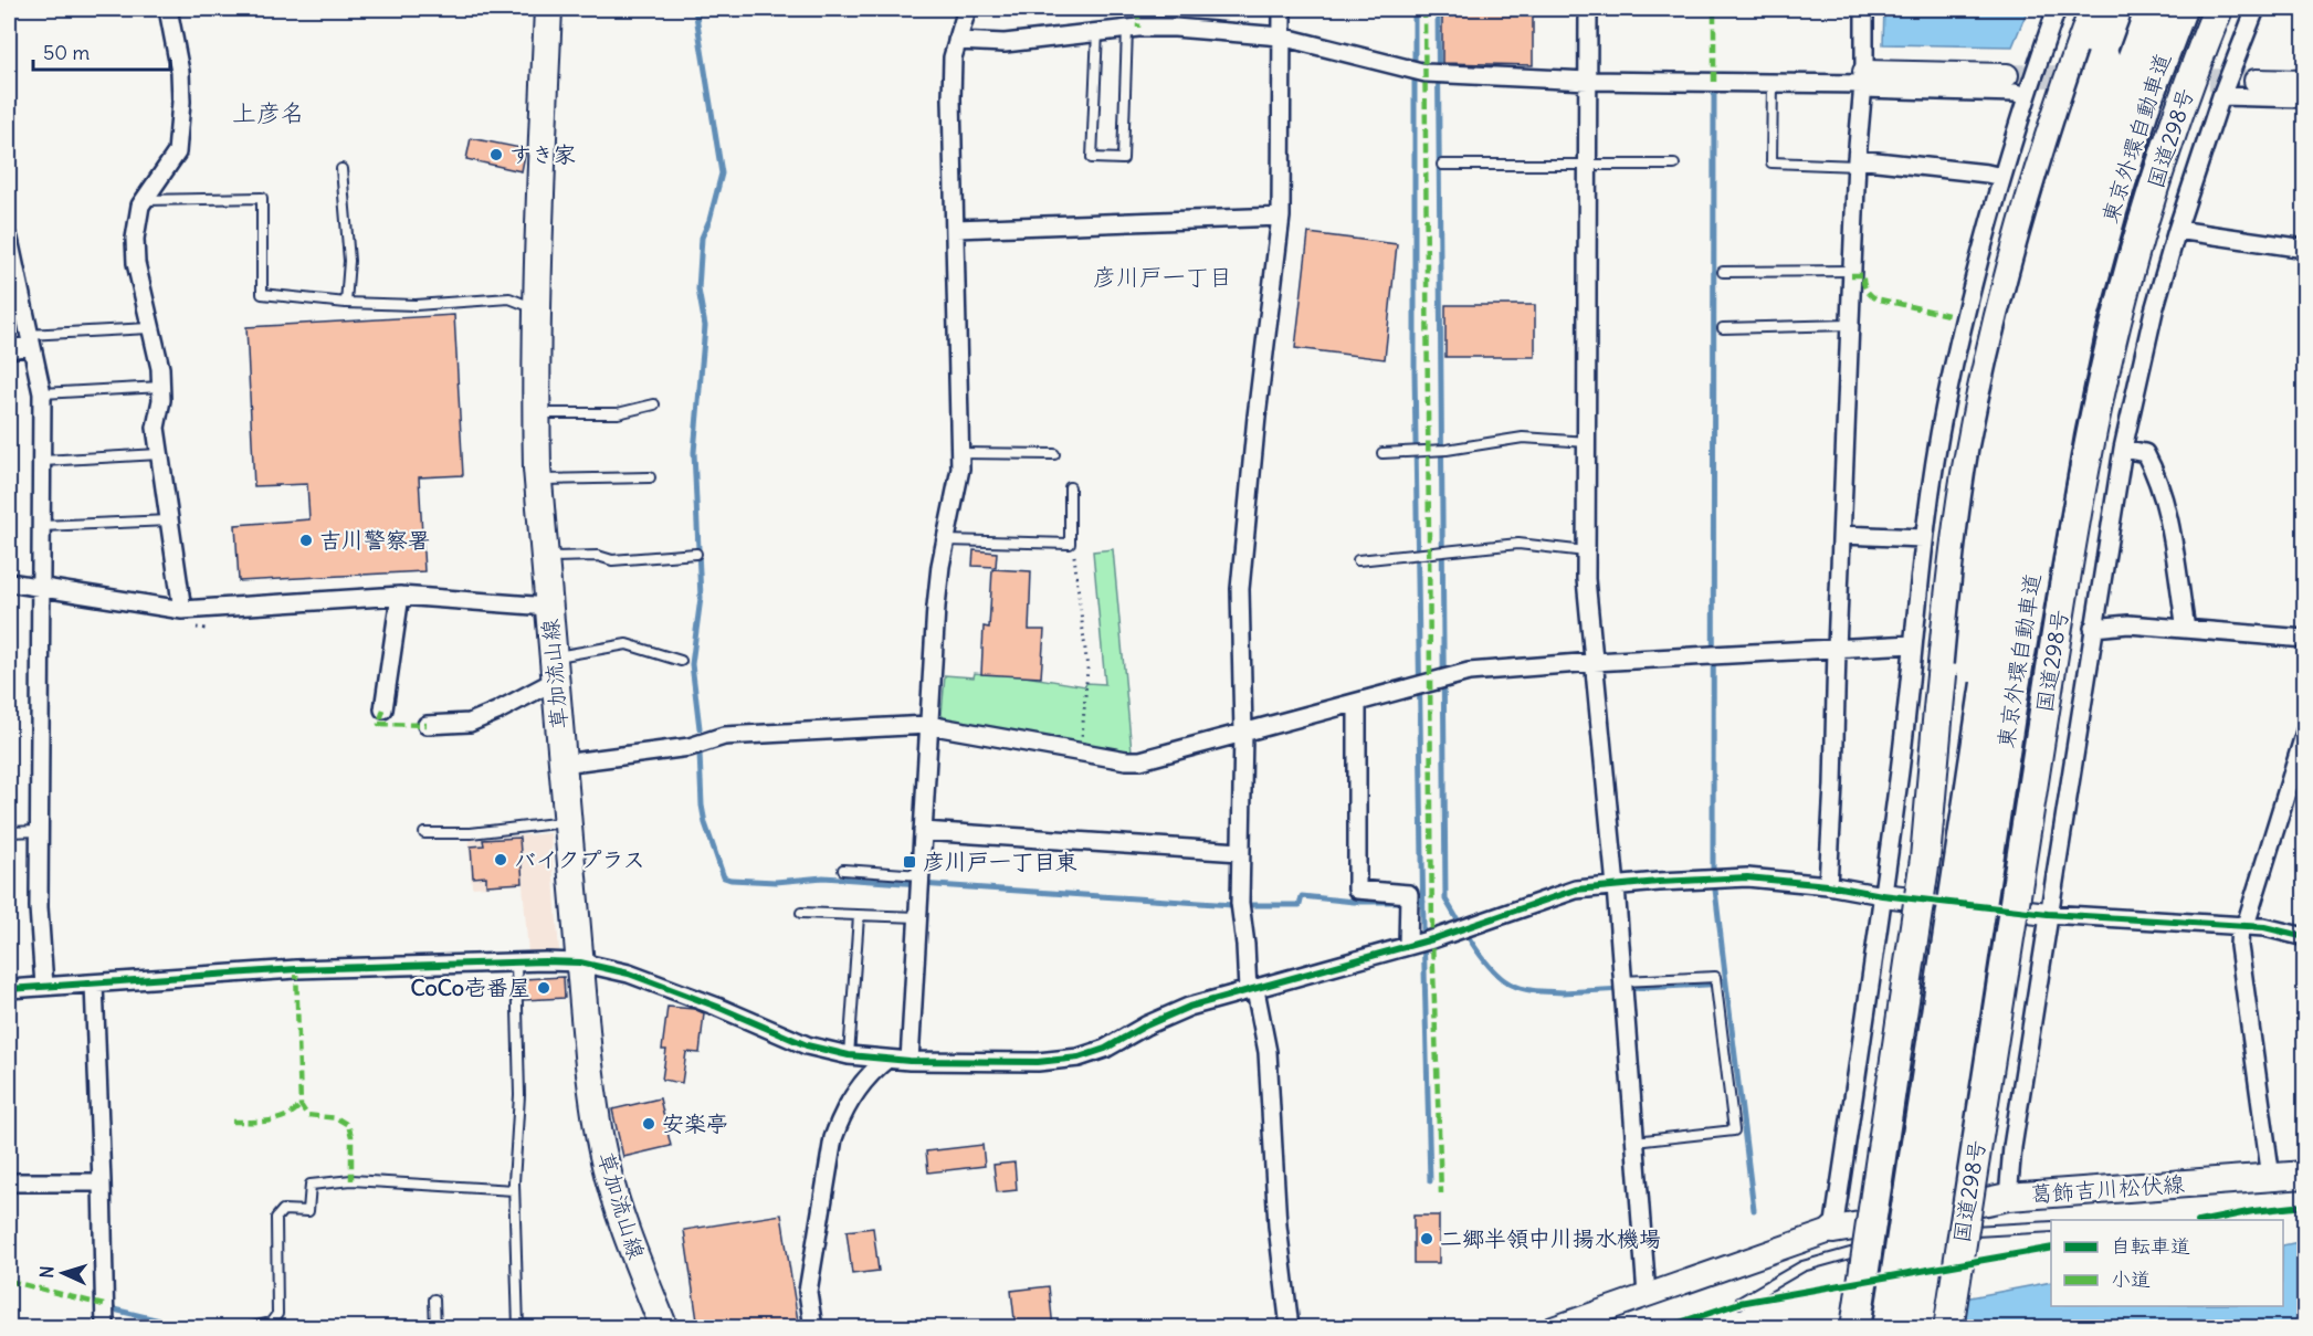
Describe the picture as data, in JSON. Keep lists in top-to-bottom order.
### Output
{
  "streets": {
    "highway": ["東京外環自動車道", "国道298号"],
    "main road": ["草加流山線", "葛飾吉川松伏線"]
  },
  "districts": ["上彦名", "彦川戸一丁目"],
  "places": {
    "other": [
      "すき家",
      "吉川警察署",
      "バイクプラス",
      "CoCo壱番屋",
      "安楽亭",
      "二郷半領中川揚水機場"
    ],
    "transit": ["彦川戸一丁目東"]
  },
  "legend": ["自転車道", "小道"],
  "scale_bar": "50 m",
  "north": "left"
}
